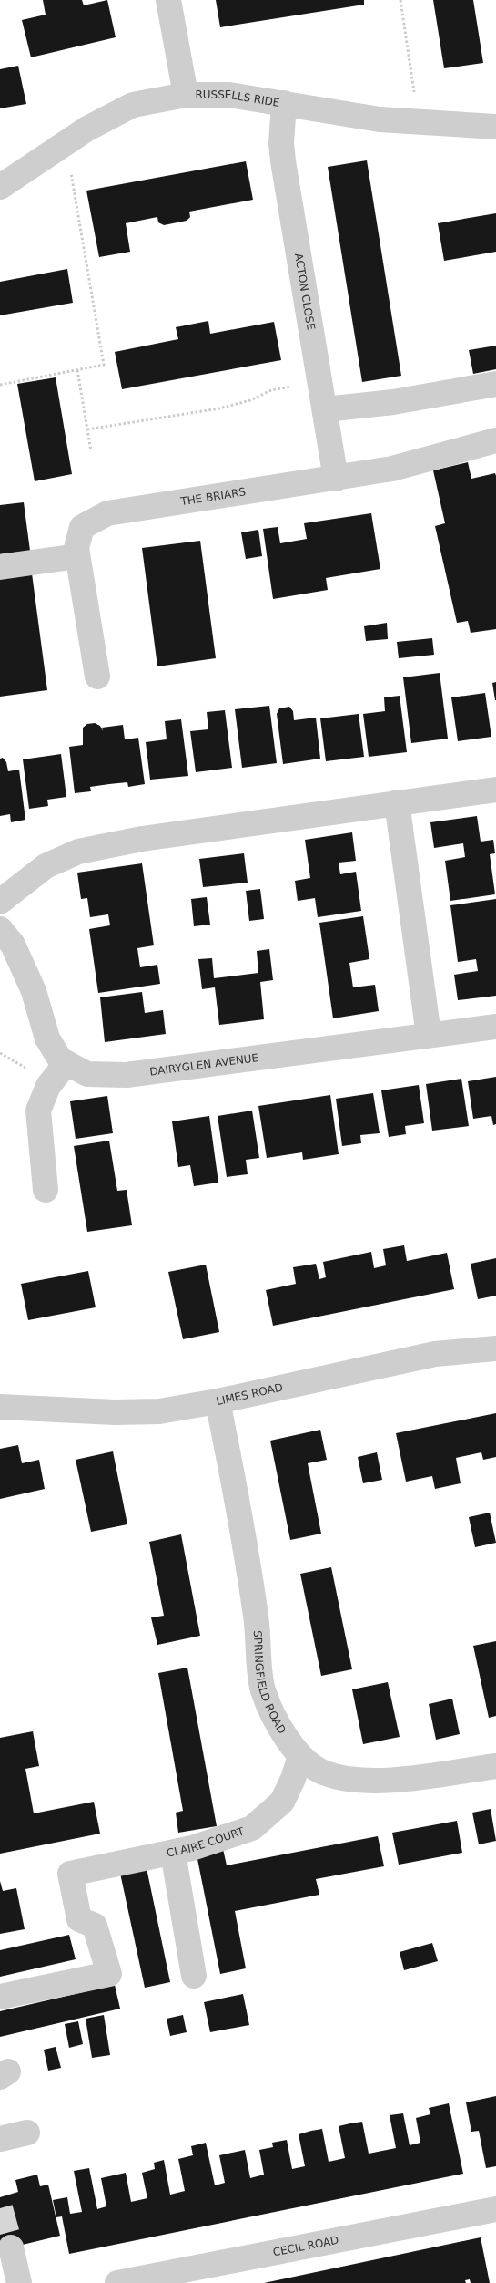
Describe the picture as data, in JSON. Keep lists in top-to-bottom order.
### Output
{
  "streets": {
    "street": [
      "RUSSELLS RIDE",
      "ACTON CLOSE",
      "THE BRIARS",
      "DAIRYGLEN AVENUE",
      "LIMES ROAD",
      "SPRINGFIELD ROAD",
      "CLAIRE COURT",
      "CECIL ROAD"
    ]
  },
  "crossings": [
    ["RUSSELLS RIDE", "ACTON CLOSE"],
    ["ACTON CLOSE", "THE BRIARS"],
    ["LIMES ROAD", "SPRINGFIELD ROAD"],
    ["SPRINGFIELD ROAD", "CLAIRE COURT"]
  ]
}
